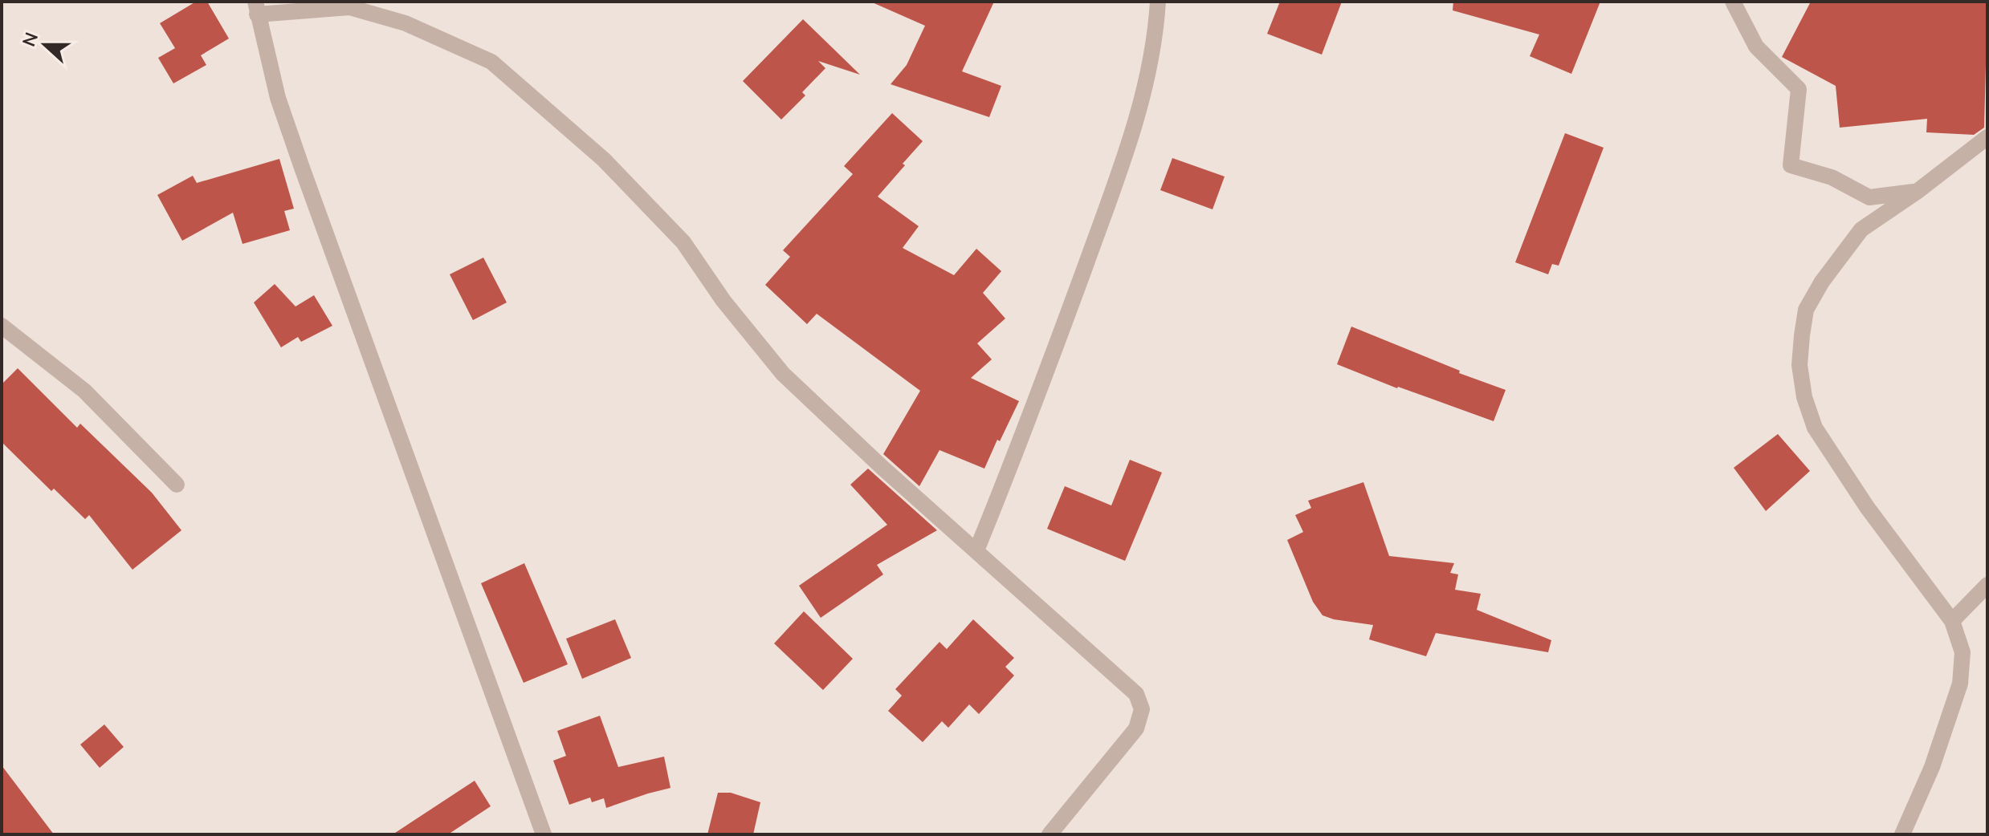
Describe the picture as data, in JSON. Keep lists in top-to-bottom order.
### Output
{
  "north": "left"
}
